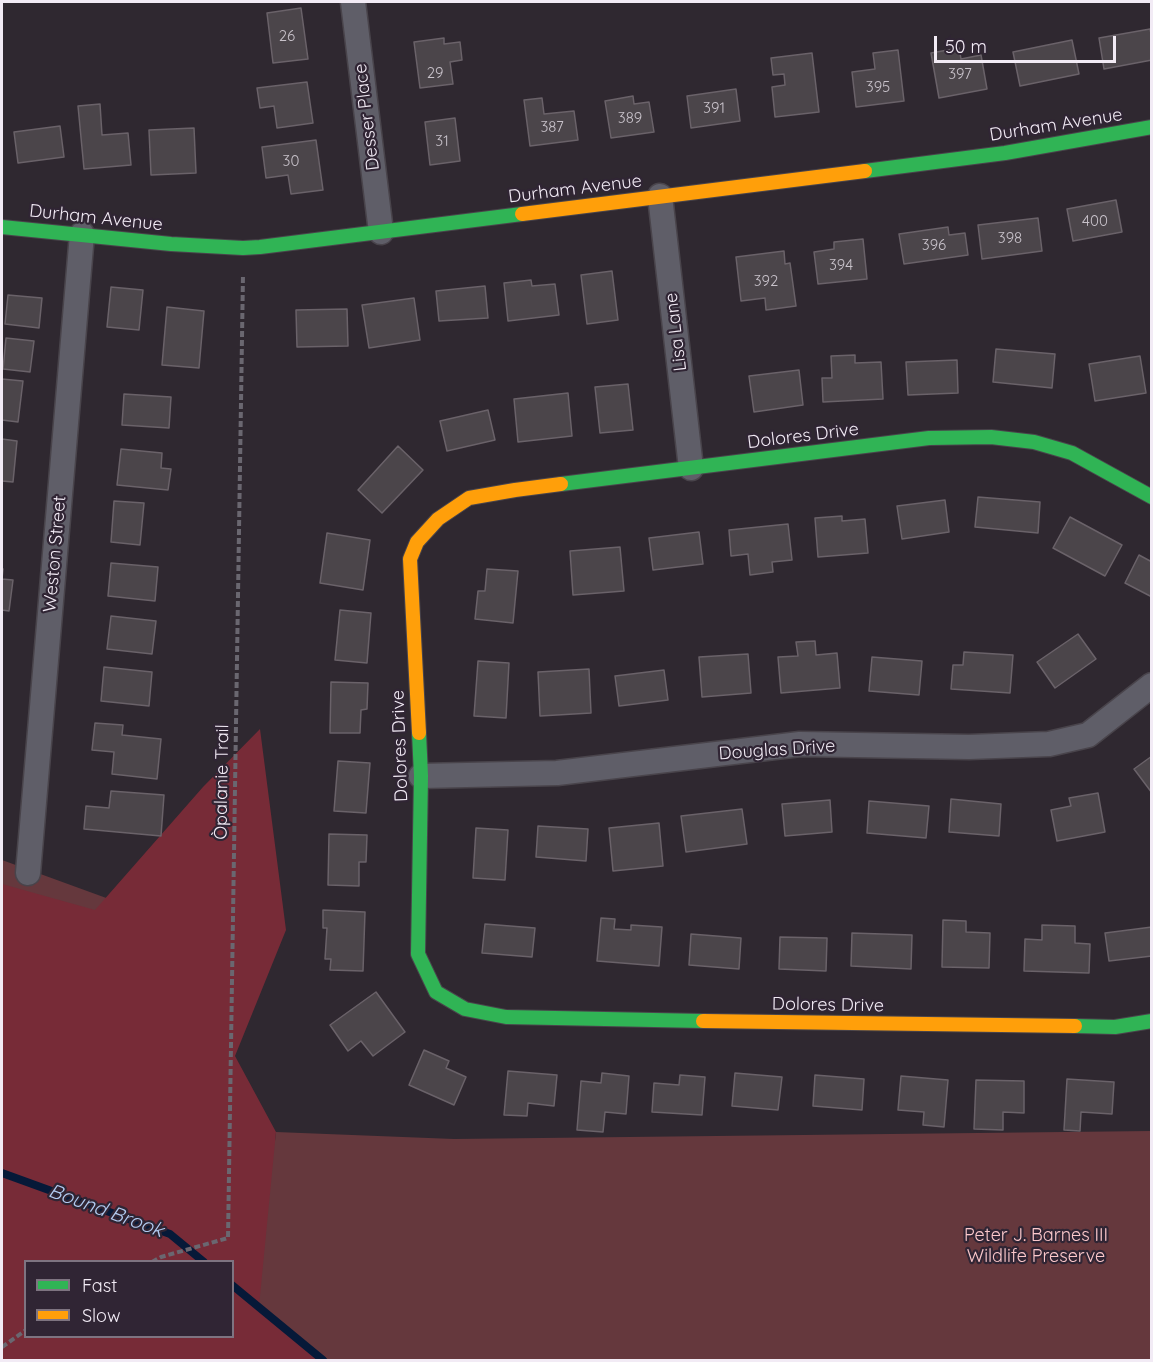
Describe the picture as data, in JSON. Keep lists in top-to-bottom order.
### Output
{
  "streets": {
    "street": [
      "Desser Place",
      "Durham Avenue",
      "Lisa Lane",
      "Dolores Drive",
      "Weston Street",
      "Douglas Drive"
    ],
    "path": ["Òpalanie Trail"]
  },
  "crossings": [
    ["Desser Place", "Durham Avenue"],
    ["Durham Avenue", "Lisa Lane"],
    ["Durham Avenue", "Weston Street"],
    ["Durham Avenue", "Òpalanie Trail"],
    ["Lisa Lane", "Dolores Drive"],
    ["Dolores Drive", "Douglas Drive"]
  ],
  "water": ["Bound Brook"],
  "parks": ["Peter J. Barnes III Wildlife Preserve"],
  "house_numbers": [
    "26",
    "29",
    "397",
    "395",
    "391",
    "389",
    "387",
    "31",
    "30",
    "400",
    "398",
    "396",
    "394",
    "392"
  ],
  "legend": ["Fast", "Slow"],
  "scale_bar": "50 m"
}
